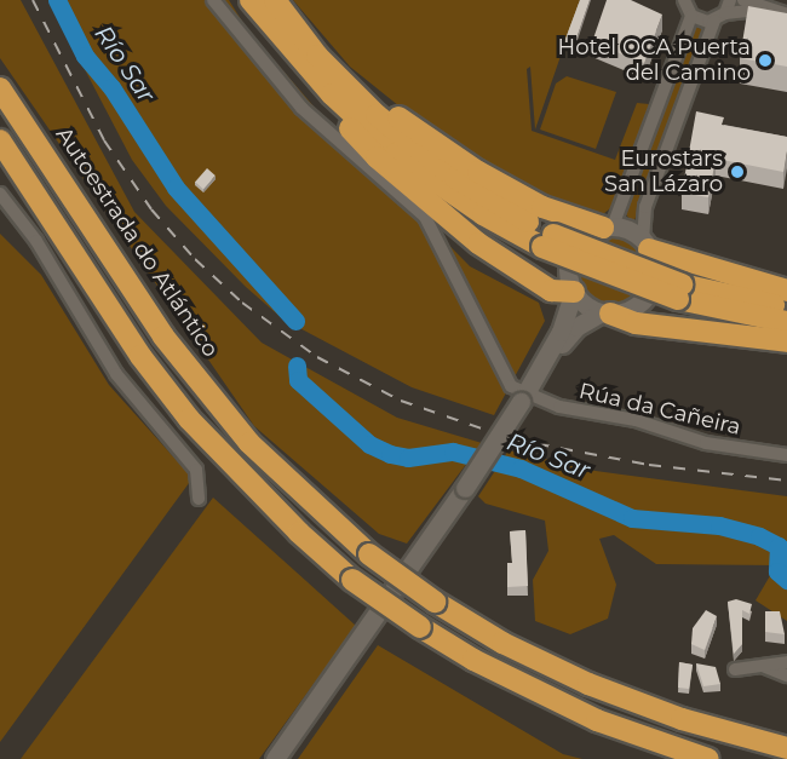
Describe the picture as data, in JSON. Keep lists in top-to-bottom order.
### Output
{
  "streets": {
    "highway": ["Autoestrada do Atlántico"],
    "street": ["Rúa da Cañeira"]
  },
  "water": ["Río Sar"],
  "places": ["Hotel OCA Puerta del Camino", "Eurostars San Lázaro"]
}
